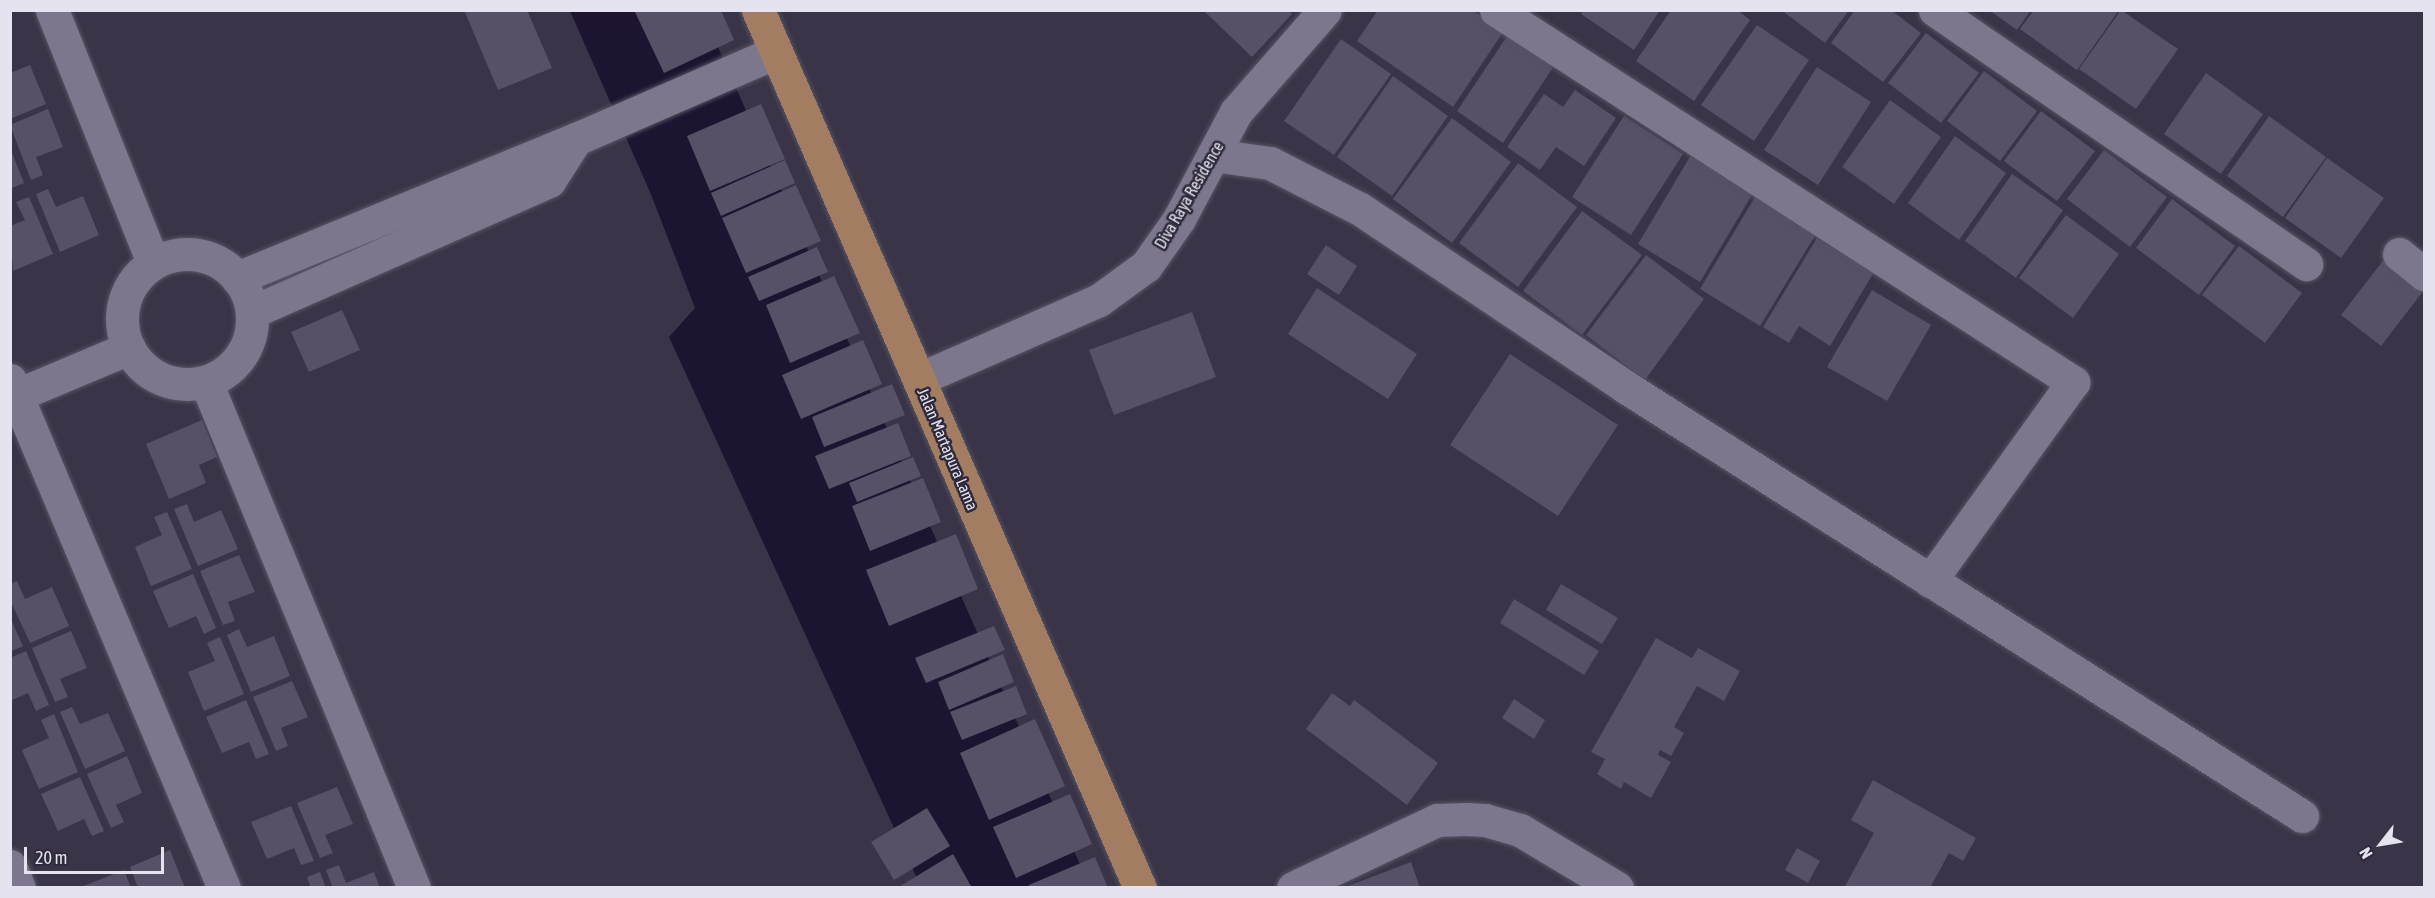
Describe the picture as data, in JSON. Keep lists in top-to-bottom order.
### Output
{
  "streets": {
    "main road": ["Jalan Martapura Lama"],
    "street": ["Diva Raya Residence"]
  },
  "crossings": [
    ["Diva Raya Residence", "Jalan Martapura Lama"]
  ],
  "scale_bar": "20 m",
  "north": "bottom left"
}
